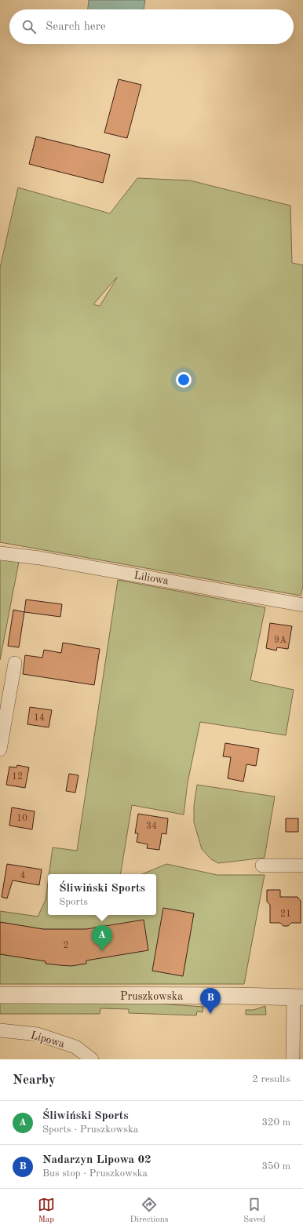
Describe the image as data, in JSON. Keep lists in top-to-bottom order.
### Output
{
  "streets": {
    "street": ["Liliowa", "Pruszkowska", "Lipowa"]
  },
  "house_numbers": [
    "9A",
    "14",
    "12",
    "10",
    "34",
    "4",
    "21",
    "2"
  ],
  "page": {
    "search": "Search here",
    "popup": ["Śliwiński Sports", "Sports"],
    "pins": ["A", "B"],
    "heading": ["Nearby", "2 results"],
    "list": [
      {
        "mark": "A",
        "name": "Śliwiński Sports",
        "note": "Sports · Pruszkowska",
        "value": "320 m"
      },
      {
        "mark": "B",
        "name": "Nadarzyn Lipowa 02",
        "note": "Bus stop · Pruszkowska",
        "value": "350 m"
      }
    ],
    "nav": ["Map", "Directions", "Saved"]
  }
}
